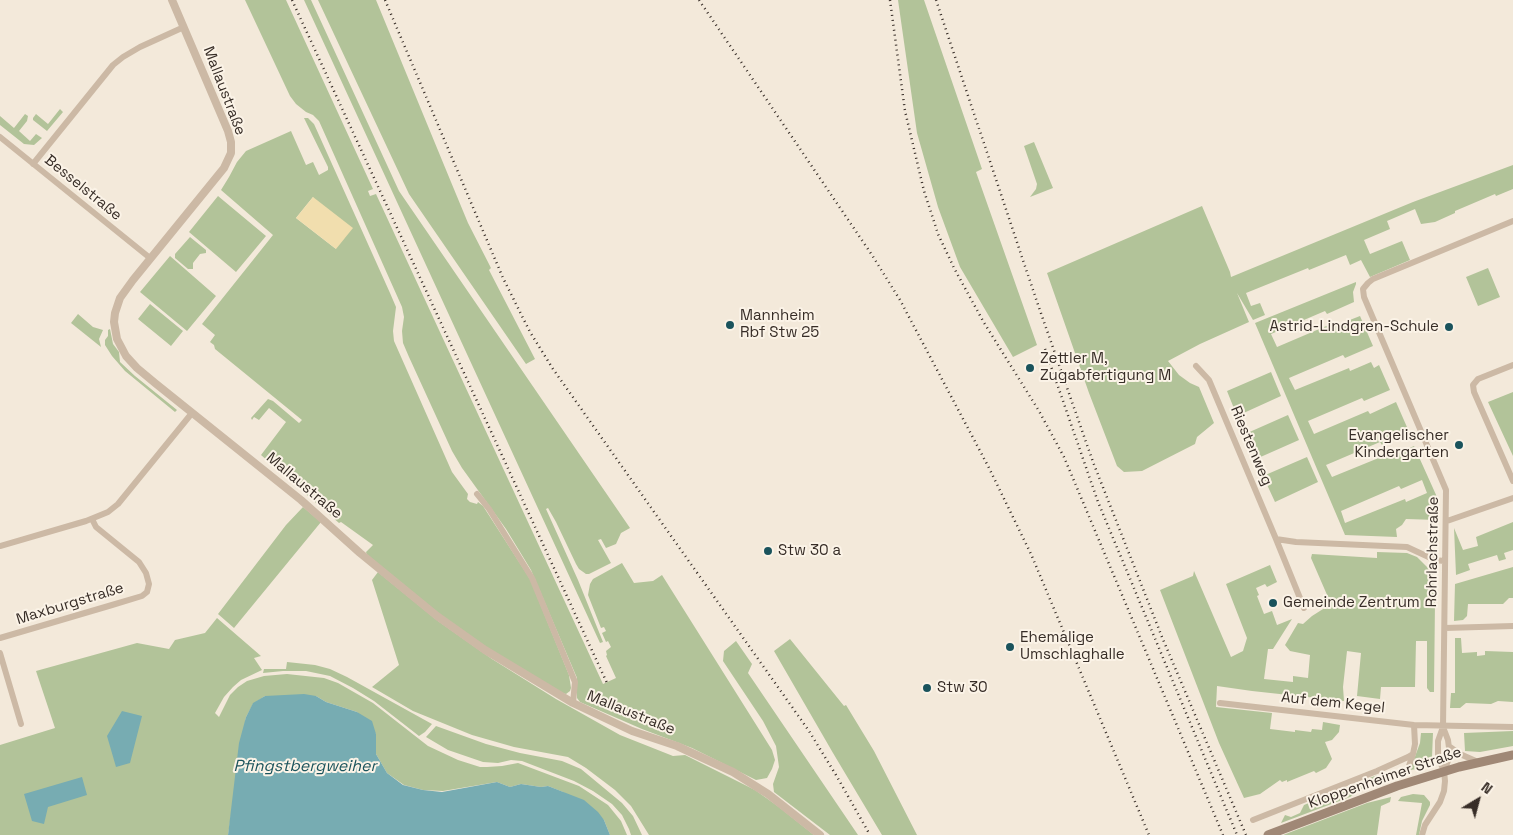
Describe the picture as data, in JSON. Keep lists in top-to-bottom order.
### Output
{
  "streets": {
    "main road": ["Kloppenheimer Straße"],
    "street": [
      "Mallaustraße",
      "Besselstraße",
      "Riestenweg",
      "Rohrlachstraße",
      "Maxburgstraße",
      "Auf dem Kegel"
    ]
  },
  "crossings": [
    ["Mallaustraße", "Besselstraße"],
    ["Rohrlachstraße", "Auf dem Kegel"],
    ["Rohrlachstraße", "Kloppenheimer Straße"]
  ],
  "water": ["Pfingstbergweiher"],
  "places": [
    "Mannheim Rbf Stw 25",
    "Astrid-Lindgren-Schule",
    "Zettler M, Zugabfertigung M",
    "Evangelischer Kindergarten",
    "Stw 30 a",
    "Gemeinde Zentrum",
    "Ehemalige Umschlaghalle",
    "Stw 30"
  ],
  "north": "top right"
}
